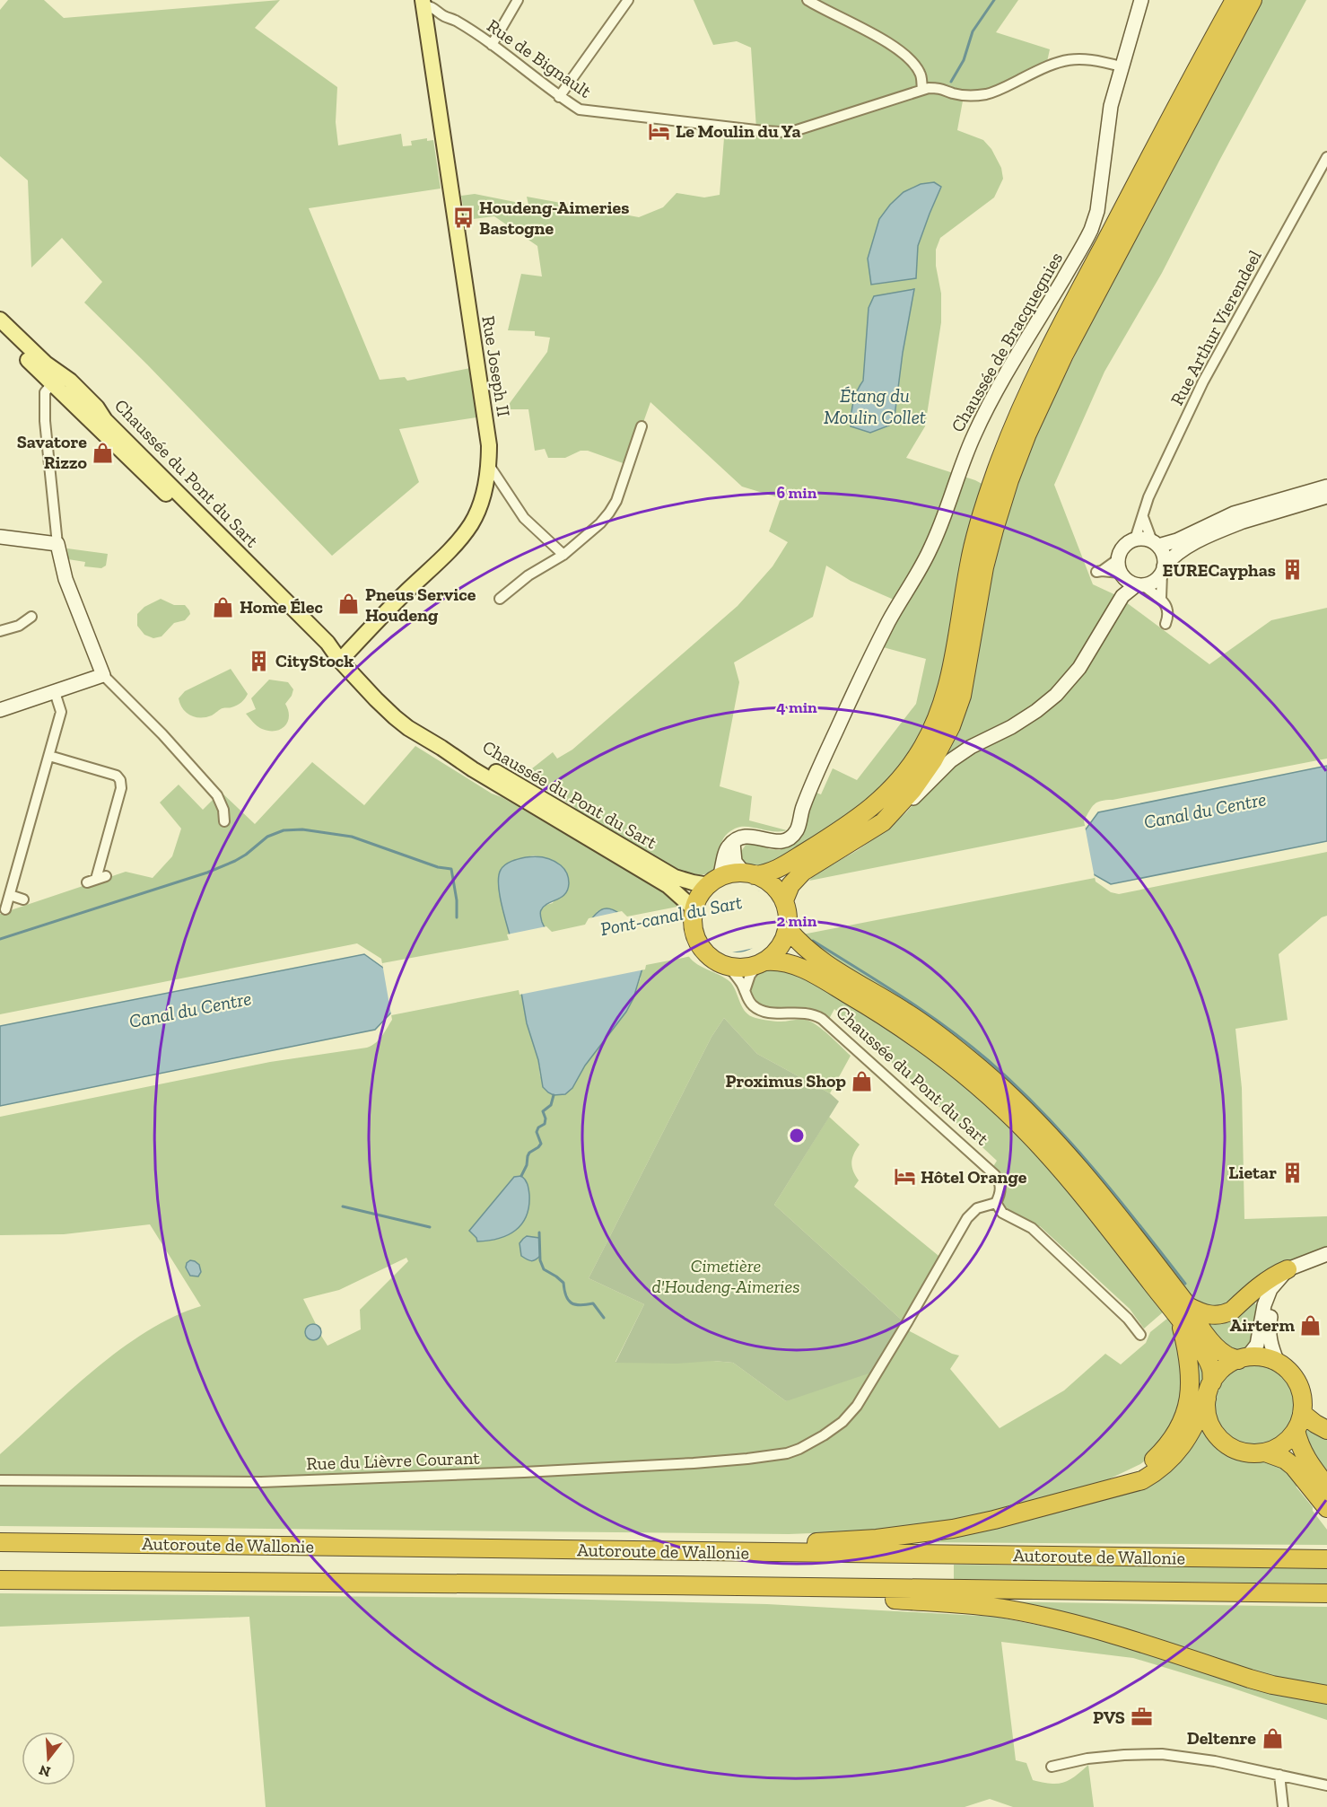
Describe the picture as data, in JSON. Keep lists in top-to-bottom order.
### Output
{
  "streets": {
    "highway": ["Autoroute de Wallonie"],
    "main road": ["Rue Joseph II", "Chaussée du Pont du Sart"],
    "street": [
      "Rue de Bignault",
      "Rue Arthur Vierendeel",
      "Chaussée de Bracquegnies",
      "Rue du Lièvre Courant"
    ]
  },
  "crossings": [
    ["Rue de Bignault", "Chaussée de Bracquegnies"],
    ["Rue de Bignault", "Rue Joseph II"],
    ["Rue Joseph II", "Chaussée du Pont du Sart"],
    ["Chaussée du Pont du Sart", "Rue du Lièvre Courant"]
  ],
  "water": ["Étang du Moulin Collet", "Canal du Centre", "Pont-canal du Sart"],
  "parks": ["Cimetière d'Houdeng-Aimeries"],
  "places": {
    "hotel": ["Le Moulin du Ya", "Hôtel Orange"],
    "bus stop": ["Houdeng-Aimeries Bastogne"],
    "shop": [
      "Savatore Rizzo",
      "Pneus Service Houdeng",
      "Home Élec",
      "Proximus Shop",
      "Airterm",
      "Deltenre"
    ],
    "building": ["EURECayphas", "CityStock", "Lietar"],
    "office": ["PVS"]
  },
  "north": "bottom",
  "rings": ["6 min", "4 min", "2 min"]
}
